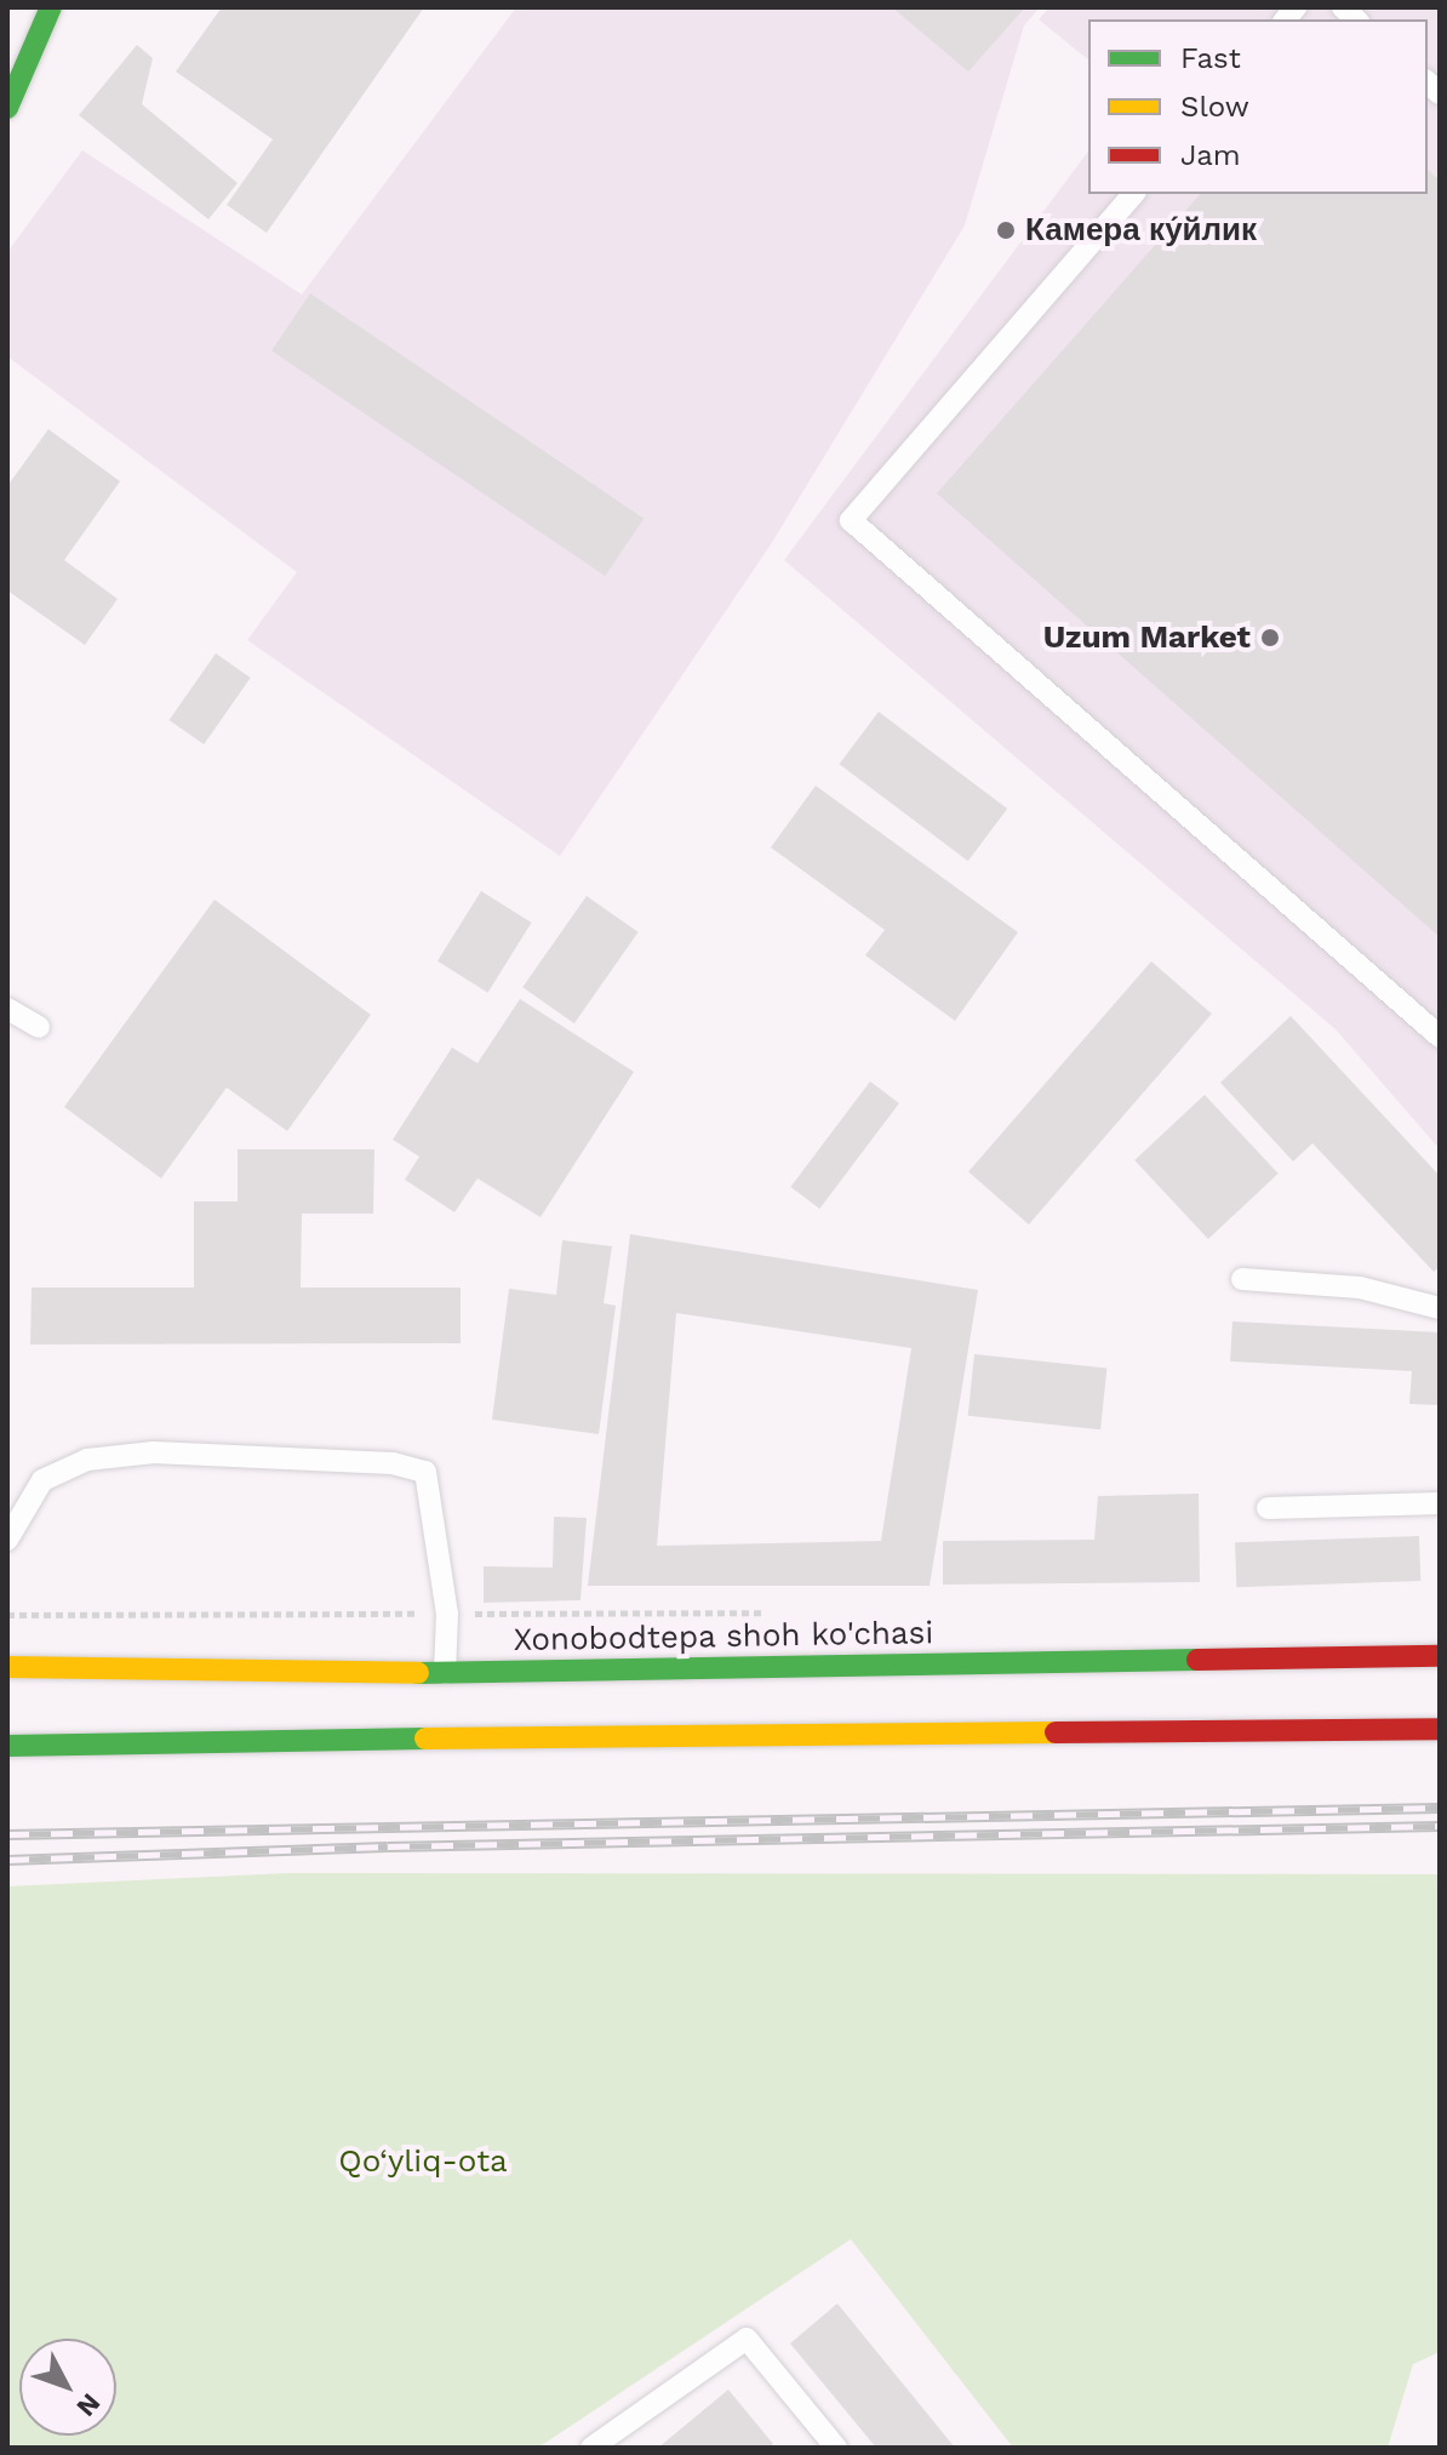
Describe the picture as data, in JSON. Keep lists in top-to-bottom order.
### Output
{
  "streets": {
    "main road": ["Xonobodtepa shoh ko'chasi"]
  },
  "parks": ["Qo‘yliq-ota"],
  "places": ["Камера ку́йлик", "Uzum Market"],
  "legend": ["Fast", "Slow", "Jam"],
  "north": "bottom right"
}
